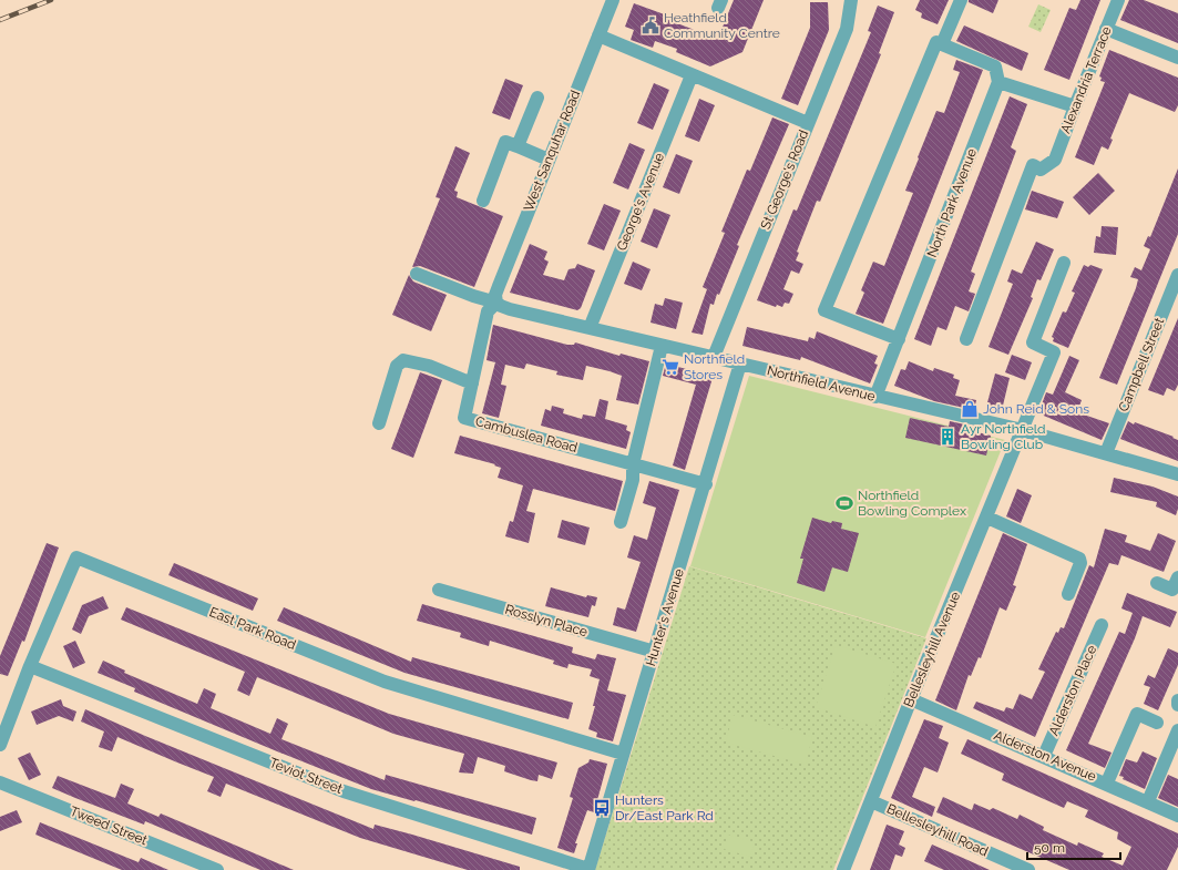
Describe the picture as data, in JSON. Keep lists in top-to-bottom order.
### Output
{
  "streets": {
    "street": [
      "Alexandria Terrace",
      "West Sanquhar Road",
      "St George's Road",
      "George's Avenue",
      "North Park Avenue",
      "Campbell Street",
      "Northfield Avenue",
      "Cambuslea Road",
      "Hunter's Avenue",
      "Rosslyn Place",
      "East Park Road",
      "Bellesleyhill Avenue",
      "Alderston Place",
      "Alderston Avenue",
      "Teviot Street",
      "Tweed Street",
      "Bellesleyhill Road"
    ]
  },
  "crossings": [
    ["West Sanquhar Road", "Northfield Avenue"],
    ["West Sanquhar Road", "Cambuslea Road"],
    ["St George's Road", "Northfield Avenue"],
    ["George's Avenue", "Northfield Avenue"],
    ["North Park Avenue", "Northfield Avenue"],
    ["Campbell Street", "Northfield Avenue"],
    ["Northfield Avenue", "Cambuslea Road"],
    ["Northfield Avenue", "Hunter's Avenue"],
    ["Northfield Avenue", "Bellesleyhill Avenue"],
    ["Cambuslea Road", "Hunter's Avenue"],
    ["Hunter's Avenue", "Rosslyn Place"],
    ["Hunter's Avenue", "East Park Road"],
    ["Hunter's Avenue", "Teviot Street"],
    ["East Park Road", "Teviot Street"],
    ["Bellesleyhill Avenue", "Alderston Avenue"],
    ["Bellesleyhill Avenue", "Bellesleyhill Road"],
    ["Alderston Place", "Alderston Avenue"]
  ],
  "places": {
    "public building": ["Heathfield Community Centre"],
    "supermarket": ["Northfield Stores"],
    "shop": ["John Reid & Sons"],
    "building": ["Ayr Northfield Bowling Club"],
    "sports": ["Northfield Bowling Complex"],
    "bus stop": ["Hunters Dr/East Park Rd"]
  },
  "scale_bar": "50 m"
}
